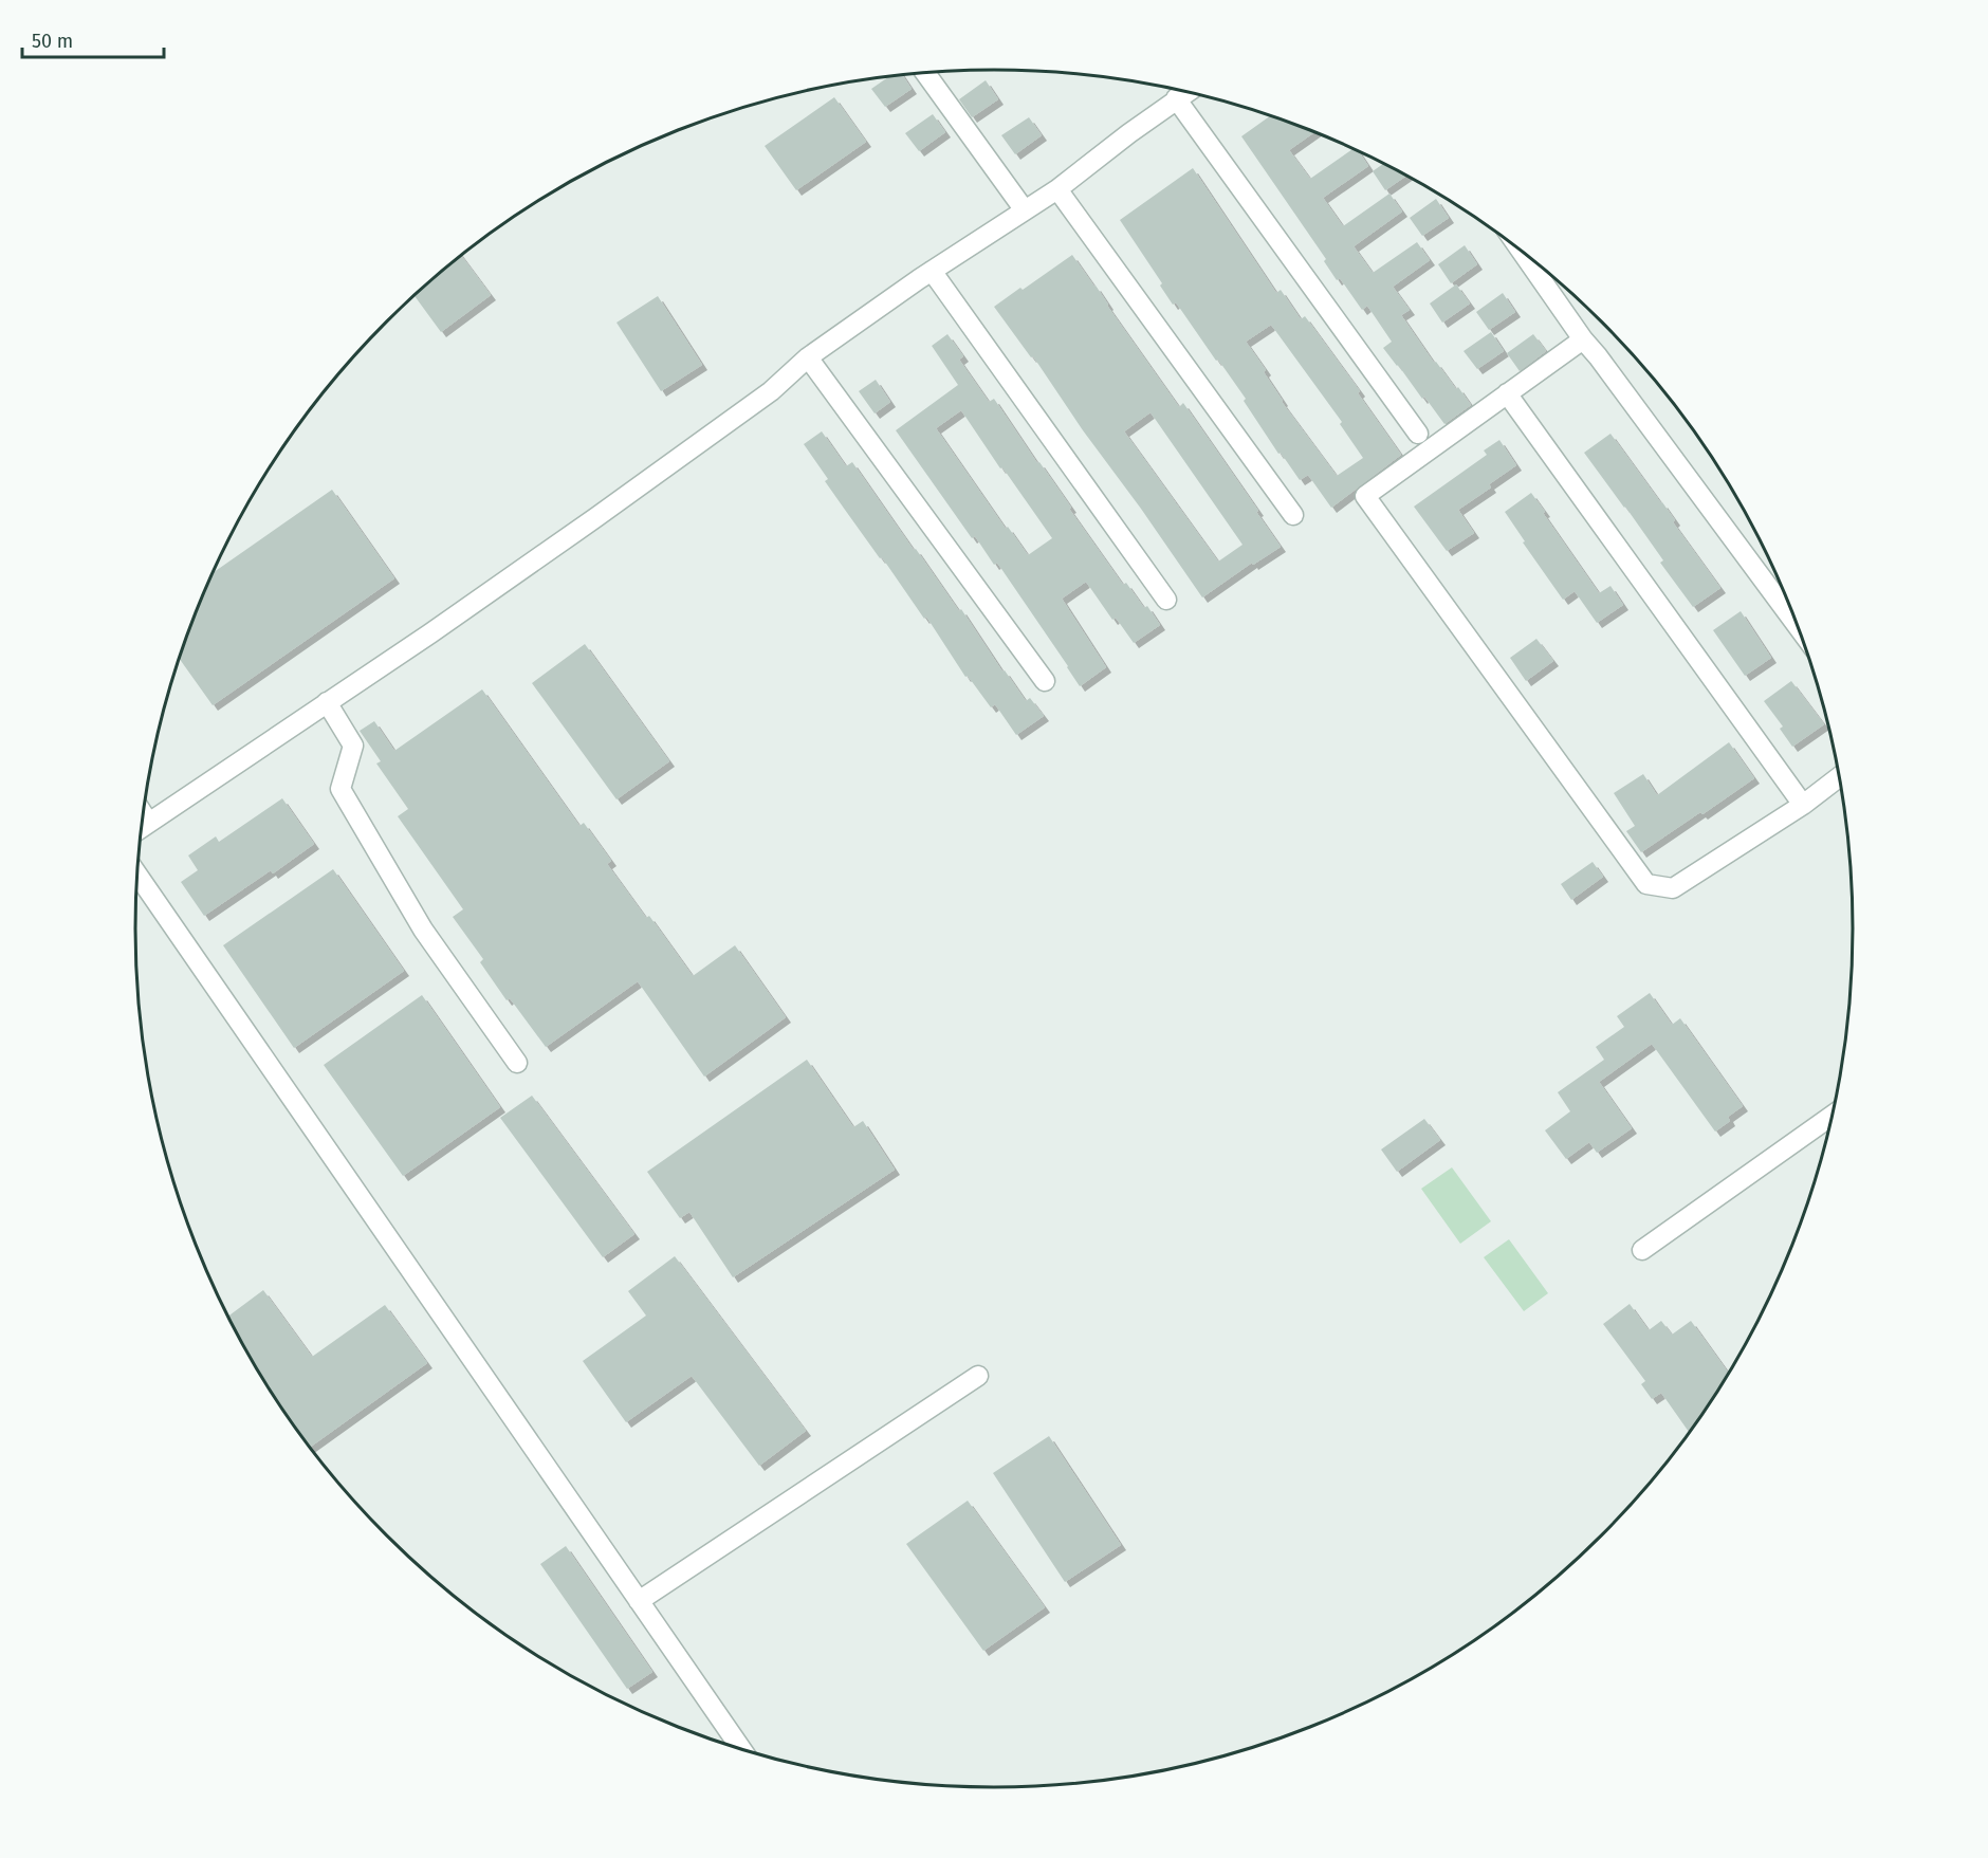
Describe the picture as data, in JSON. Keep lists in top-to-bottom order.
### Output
{
  "scale_bar": "50 m"
}
